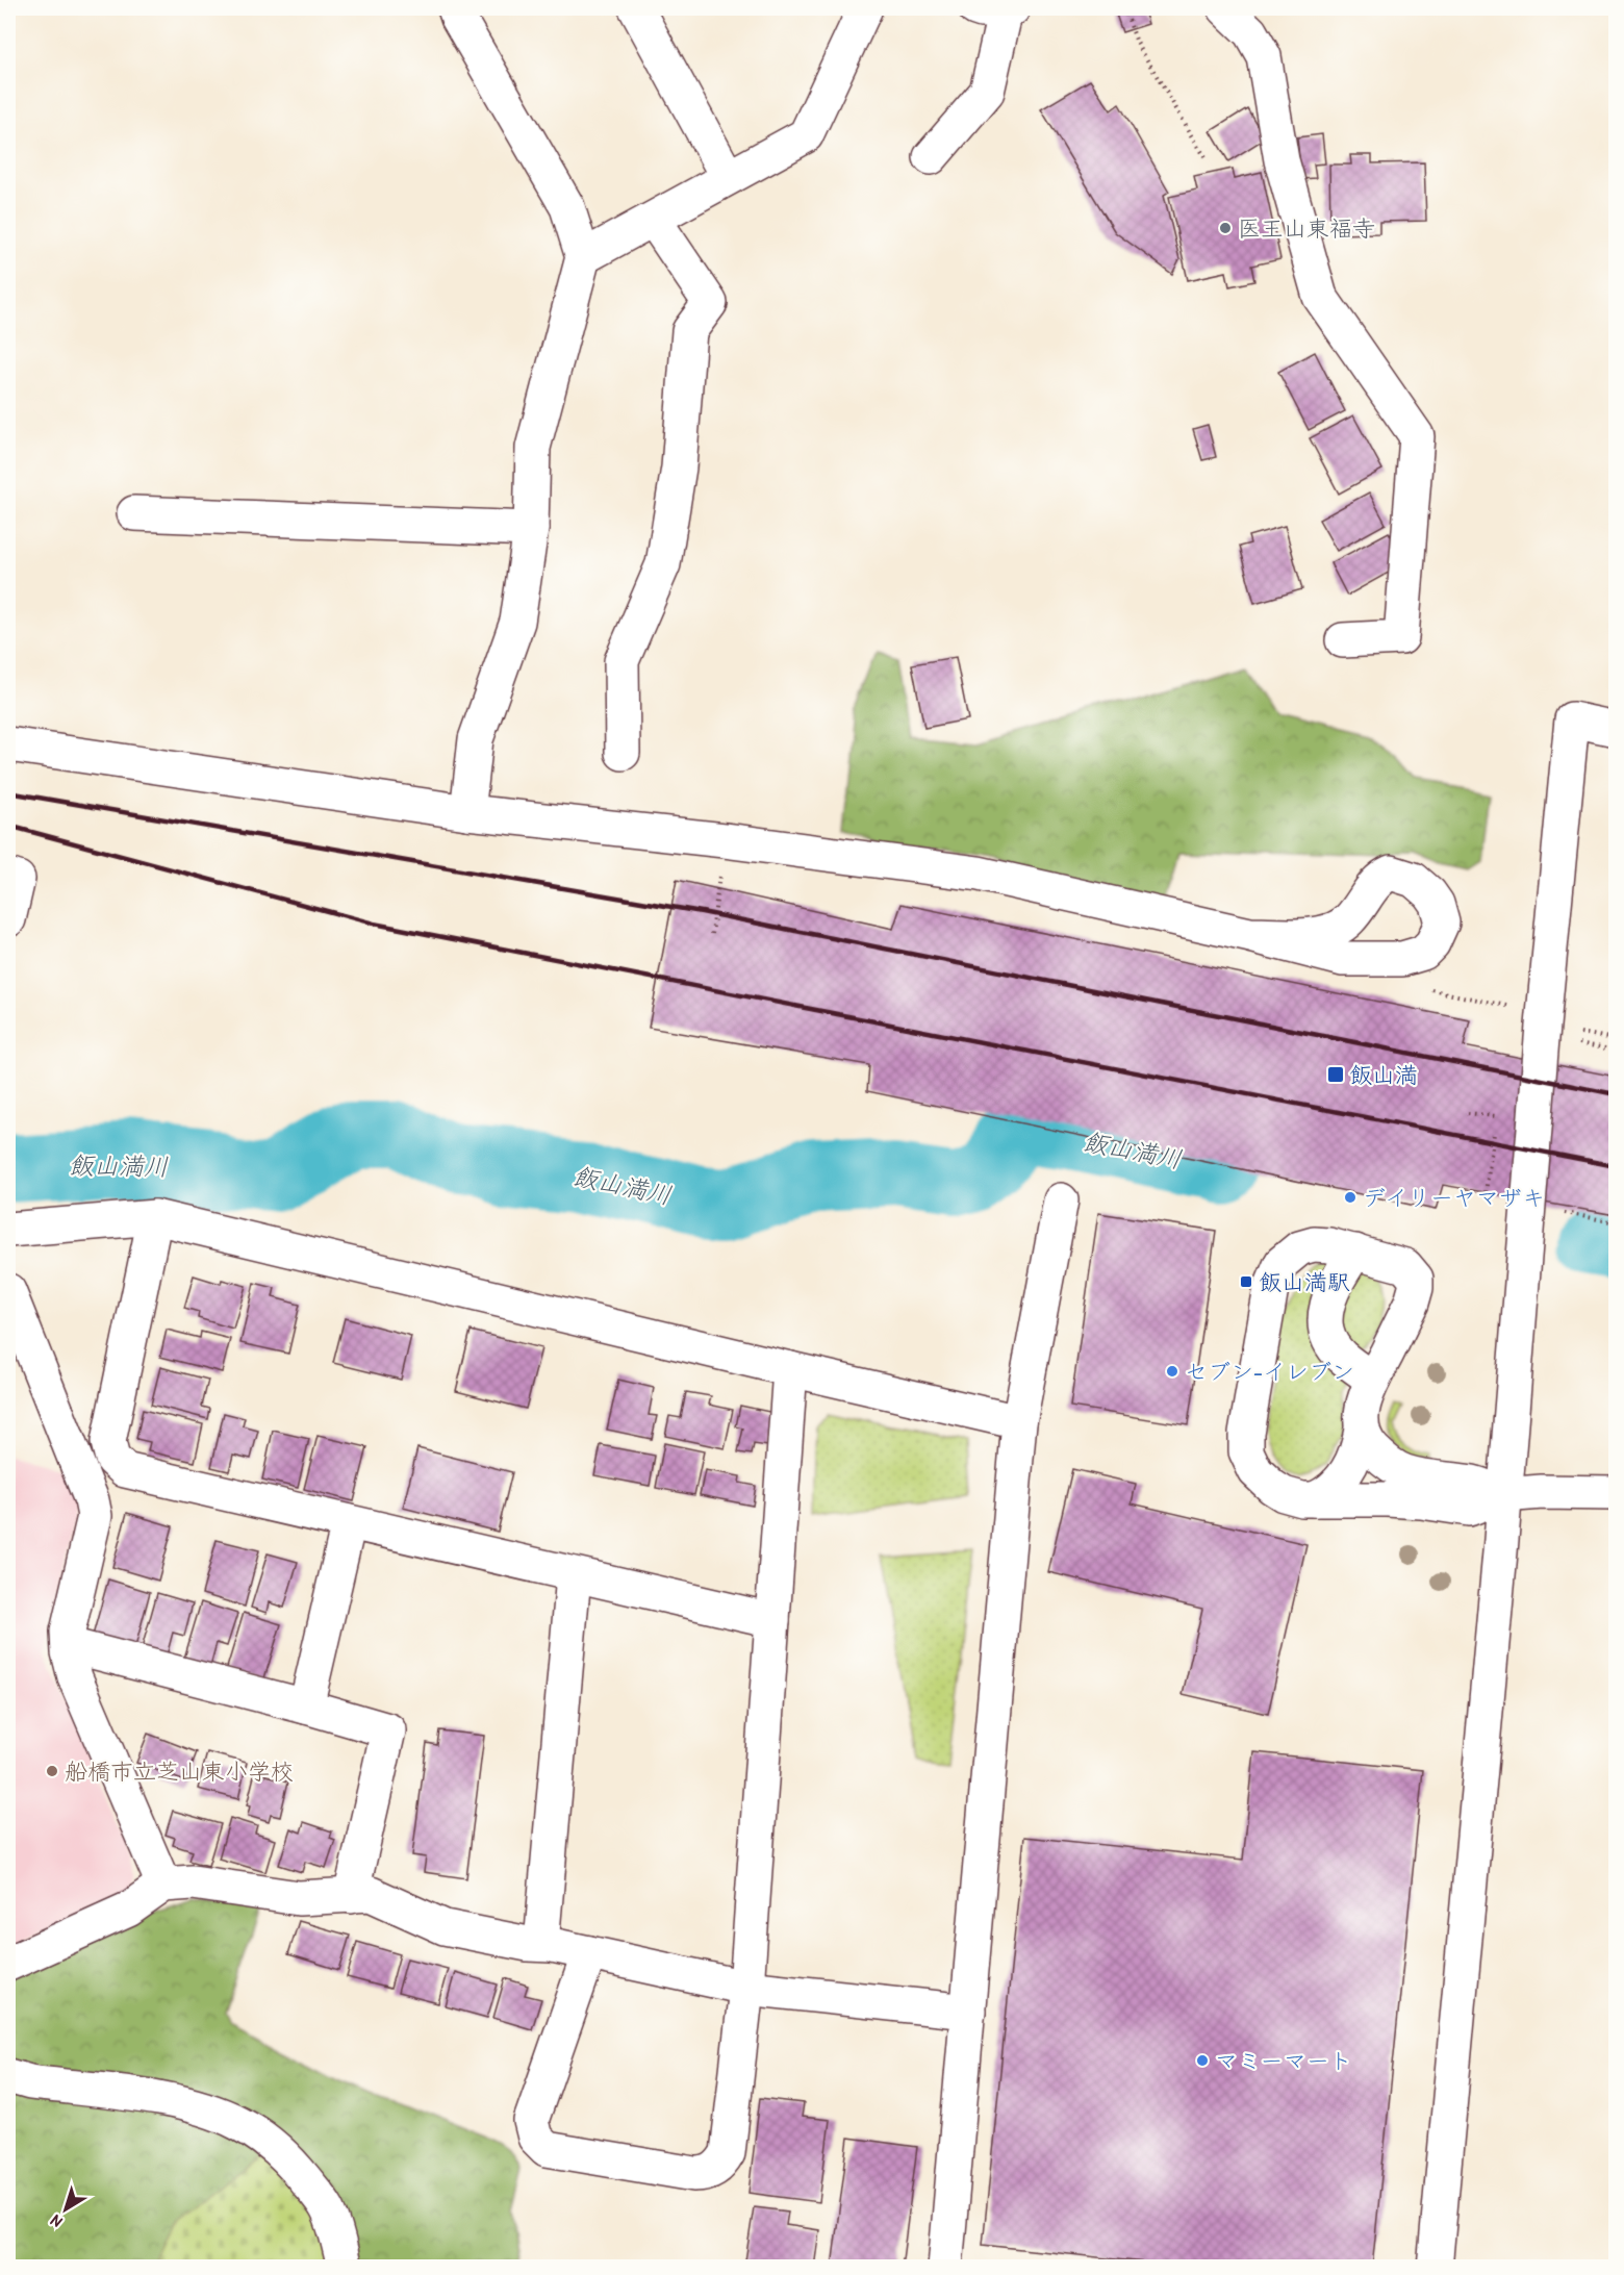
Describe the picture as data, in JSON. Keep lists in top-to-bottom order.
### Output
{
  "water": ["飯山満川"],
  "places": {
    "other": [
      "医王山東福寺",
      "デイリーヤマザキ",
      "セブン-イレブン",
      "船橋市立芝山東小学校",
      "マミーマート"
    ],
    "transit": ["飯山満", "飯山満駅"]
  },
  "north": "bottom left"
}
